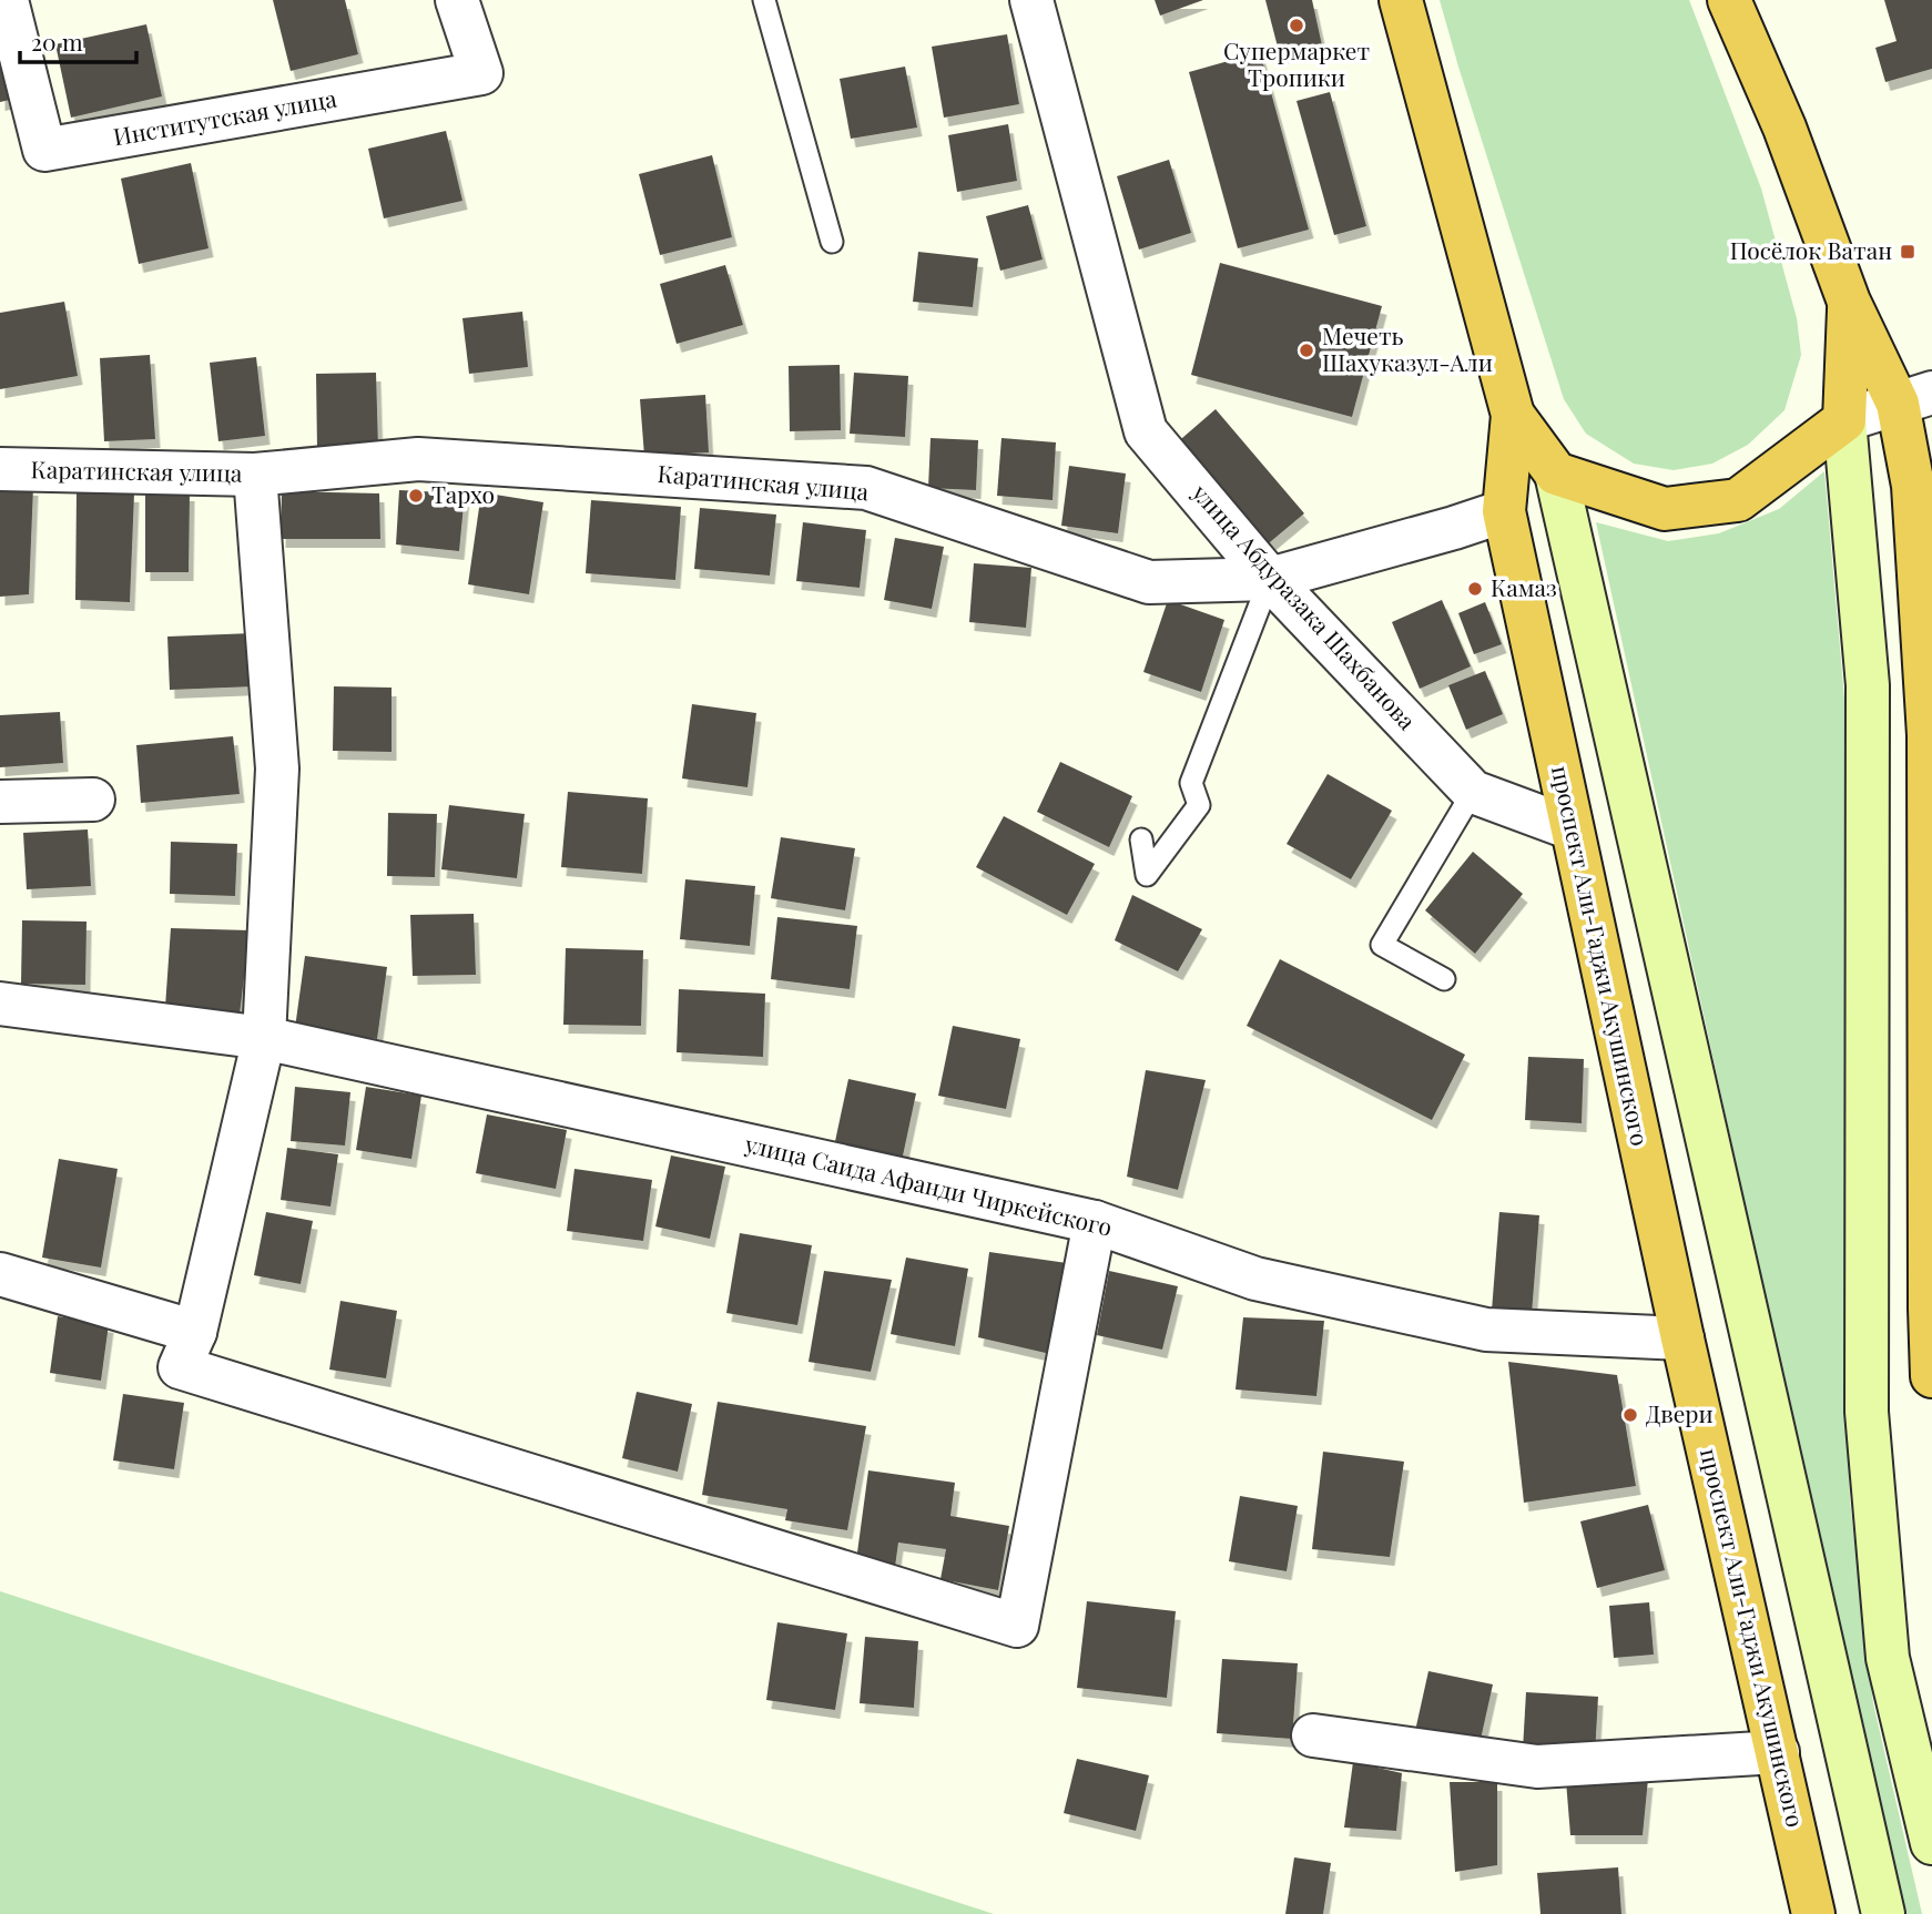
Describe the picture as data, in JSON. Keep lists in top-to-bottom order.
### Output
{
  "streets": {
    "highway": ["проспект Али-Гаджи Акушинского"],
    "street": [
      "Институтская улица",
      "Каратинская улица",
      "улица Абдуразака Шахбанова",
      "улица Саида Афанди Чиркейского"
    ]
  },
  "crossings": [
    ["Каратинская улица", "улица Абдуразака Шахбанова"],
    ["Каратинская улица", "проспект Али-Гаджи Акушинского"],
    ["улица Абдуразака Шахбанова", "проспект Али-Гаджи Акушинского"],
    ["проспект Али-Гаджи Акушинского", "улица Саида Афанди Чиркейского"]
  ],
  "places": {
    "other": [
      "Супермаркет Тропики",
      "Мечеть Шахуказул-Али",
      "Тархо",
      "Камаз",
      "Двери"
    ],
    "transit": ["Посёлок Ватан"]
  },
  "scale_bar": "20 m"
}
